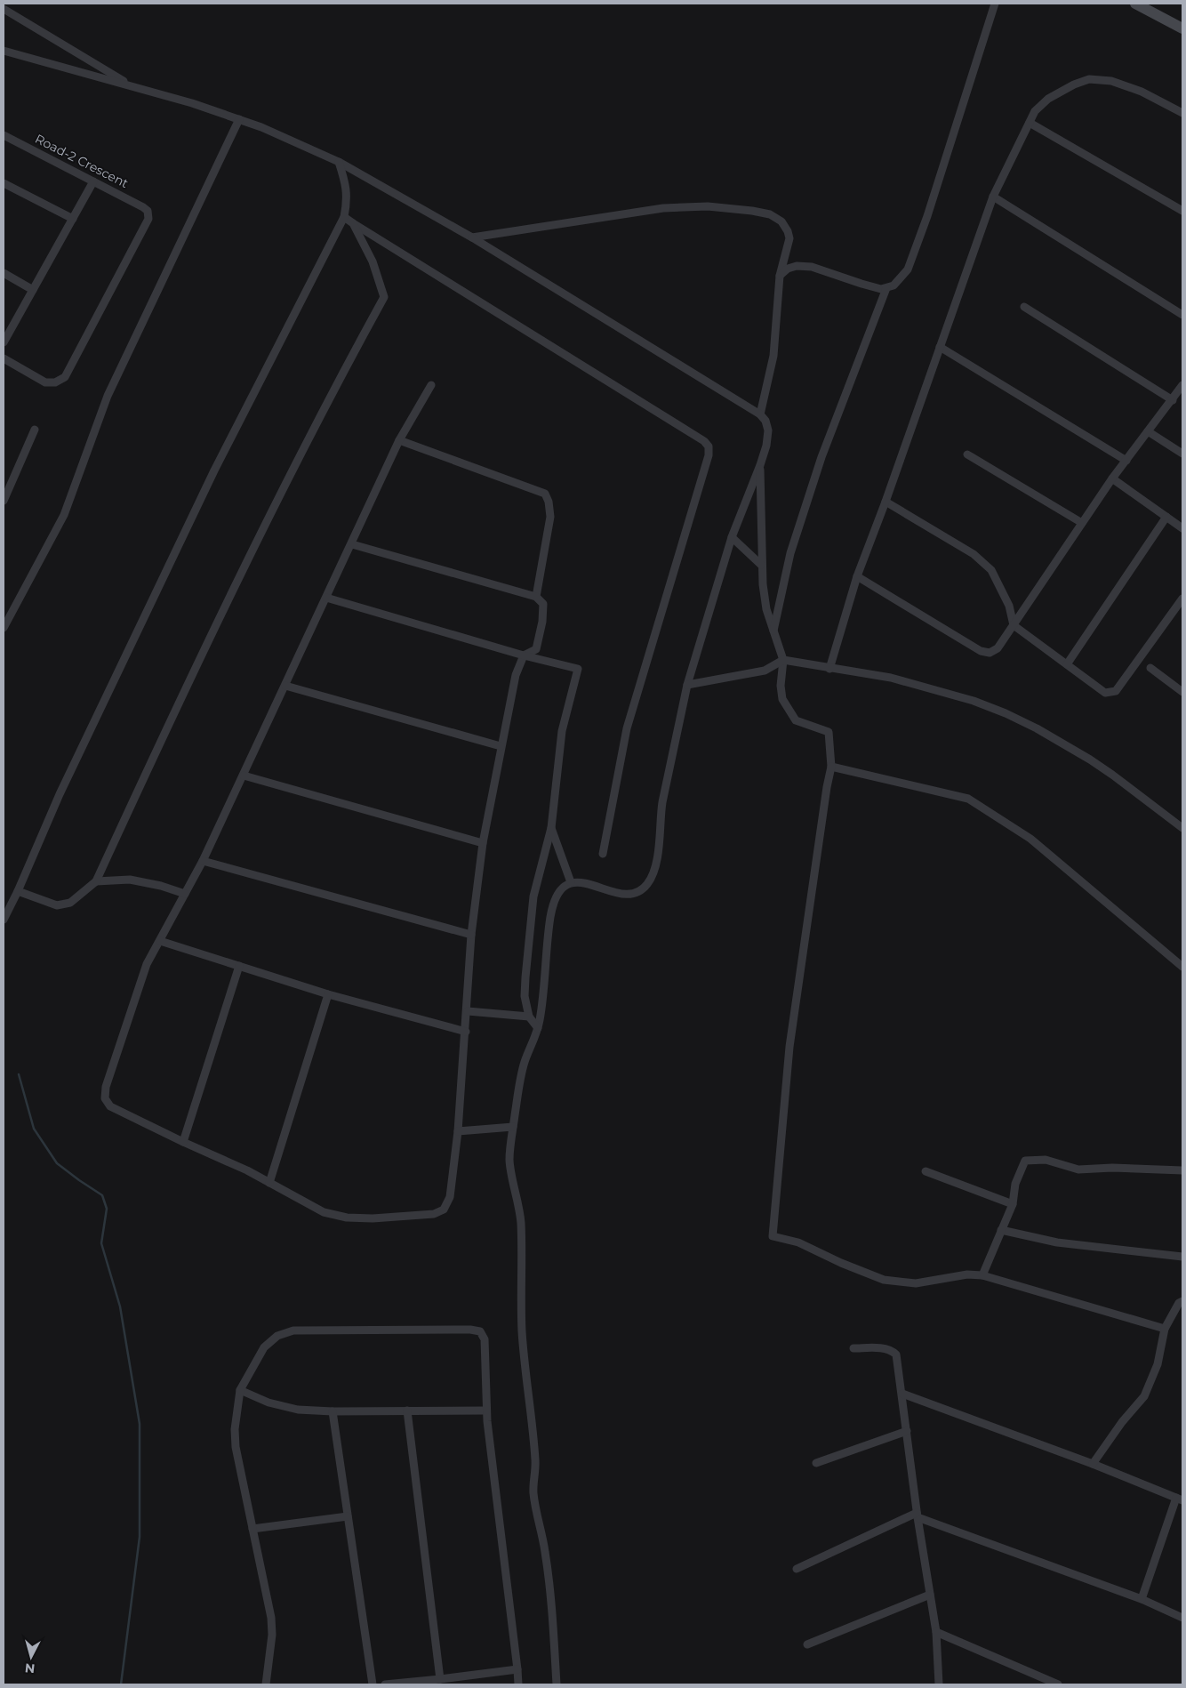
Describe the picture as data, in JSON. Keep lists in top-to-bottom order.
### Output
{
  "streets": {
    "street": ["Road-2 Crescent"]
  },
  "north": "bottom"
}
